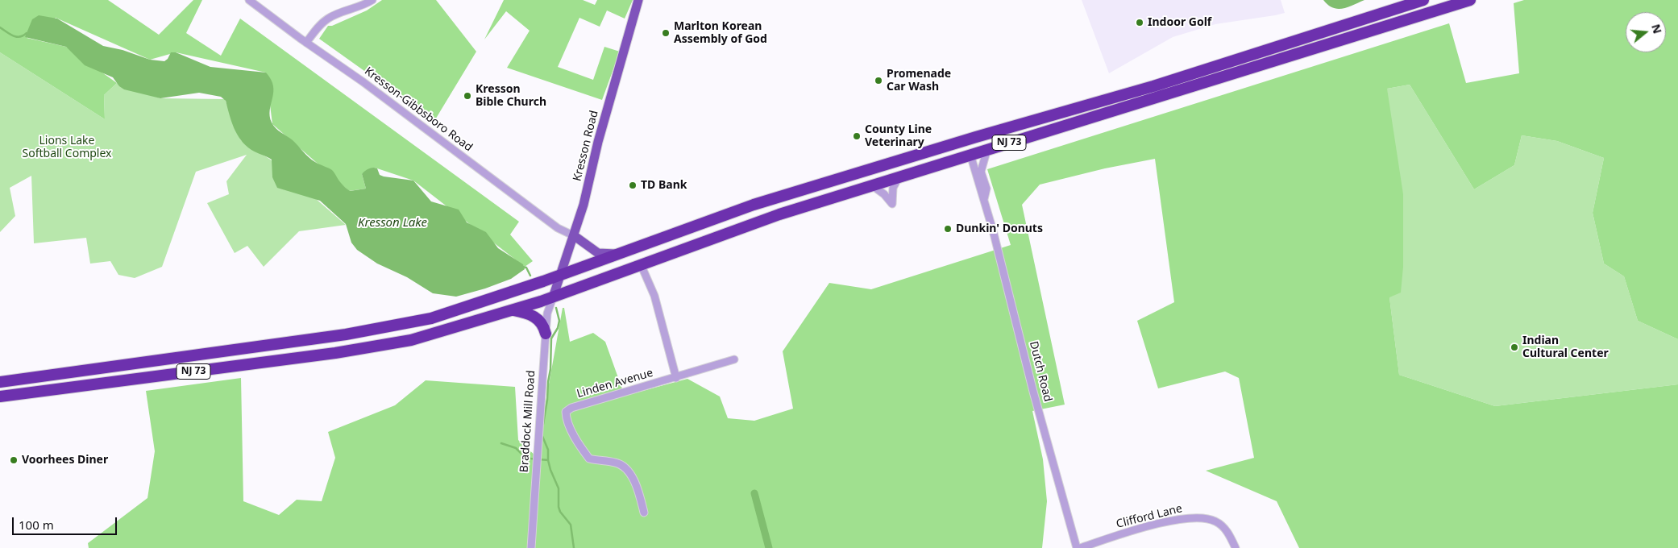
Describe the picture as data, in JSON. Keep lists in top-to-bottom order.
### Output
{
  "streets": {
    "highway": ["NJ 73"],
    "main road": ["Kresson Road"],
    "street": [
      "Kresson-Gibbsboro Road",
      "Dutch Road",
      "Linden Avenue",
      "Braddock Mill Road",
      "Clifford Lane"
    ]
  },
  "crossings": [
    ["Kresson-Gibbsboro Road", "Kresson Road"],
    ["NJ 73", "Kresson Road"],
    ["NJ 73", "Dutch Road"],
    ["NJ 73", "Braddock Mill Road"],
    ["Kresson Road", "Braddock Mill Road"]
  ],
  "water": ["Kresson Lake"],
  "parks": ["Lions Lake Softball Complex"],
  "places": [
    "Indoor Golf",
    "Marlton Korean Assembly of God",
    "Promenade Car Wash",
    "Kresson Bible Church",
    "County Line Veterinary",
    "TD Bank",
    "Dunkin' Donuts",
    "Indian Cultural Center",
    "Voorhees Diner"
  ],
  "scale_bar": "100 m",
  "north": "right"
}
